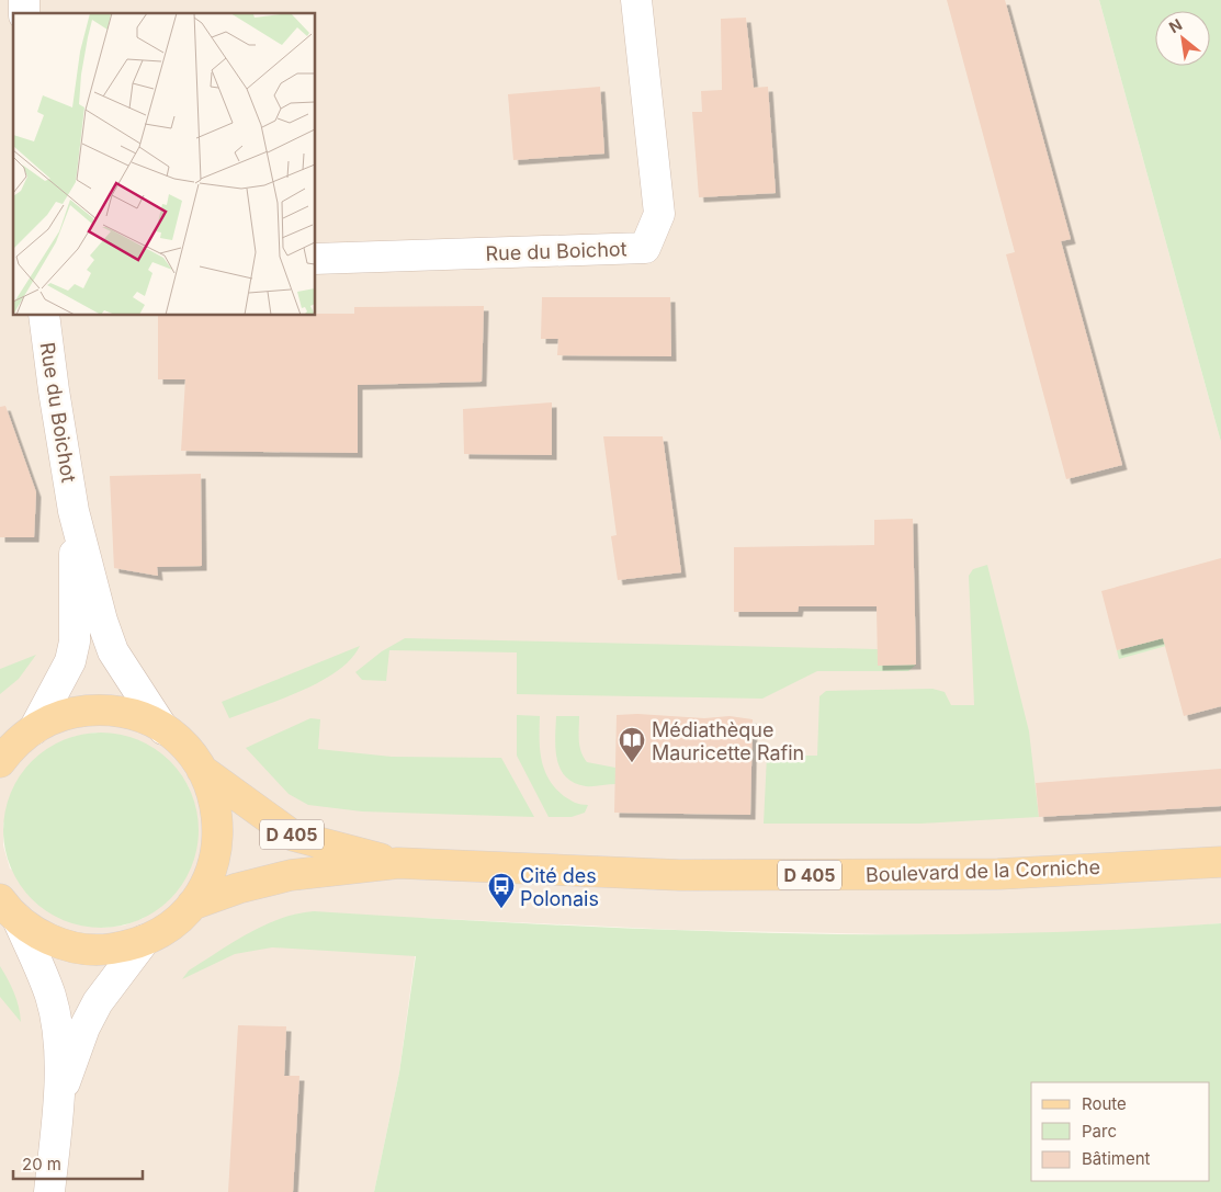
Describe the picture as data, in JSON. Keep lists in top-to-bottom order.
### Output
{
  "streets": {
    "main road": ["D 405", "Boulevard de la Corniche"],
    "street": ["Rue du Boichot"]
  },
  "crossings": [
    ["D 405", "Boulevard de la Corniche"]
  ],
  "places": {
    "library": ["Médiathèque Mauricette Rafin"],
    "bus stop": ["Cité des Polonais"]
  },
  "legend": ["Route", "Parc", "Bâtiment"],
  "scale_bar": "20 m",
  "north": "top left"
}
